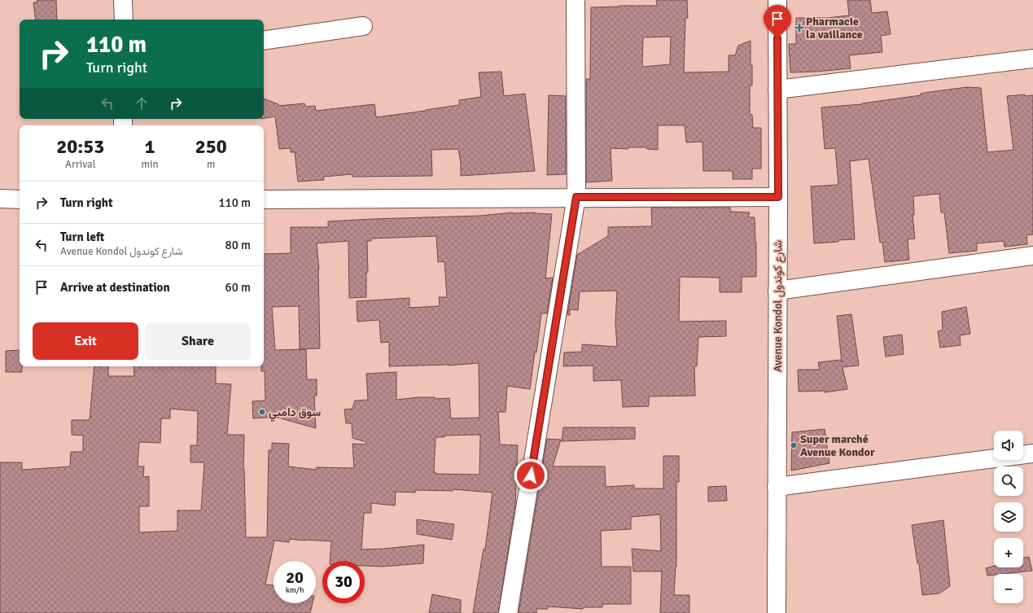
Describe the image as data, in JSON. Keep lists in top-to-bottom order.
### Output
{
  "streets": {
    "street": ["Avenue Kondol شارع كوندول"]
  },
  "places": {
    "health": ["Pharmacie la vaillance"],
    "other": ["سوق دامبي", "Super marché Avenue Kondor"]
  },
  "page": {
    "turn": ["110 m", "Turn right"],
    "eta": [
      "20:53",
      "Arrival",
      "1",
      "min",
      "250",
      "m"
    ],
    "list": [
      {
        "name": "Turn right",
        "value": "110 m"
      },
      {
        "name": "Turn left",
        "note": "Avenue Kondol شارع كوندول",
        "value": "80 m"
      },
      {
        "name": "Arrive at destination",
        "value": "60 m"
      }
    ],
    "buttons": ["Exit", "Share"],
    "map_buttons": ["+", "−"],
    "speed": "20 km/h",
    "limit": "30"
  }
}
